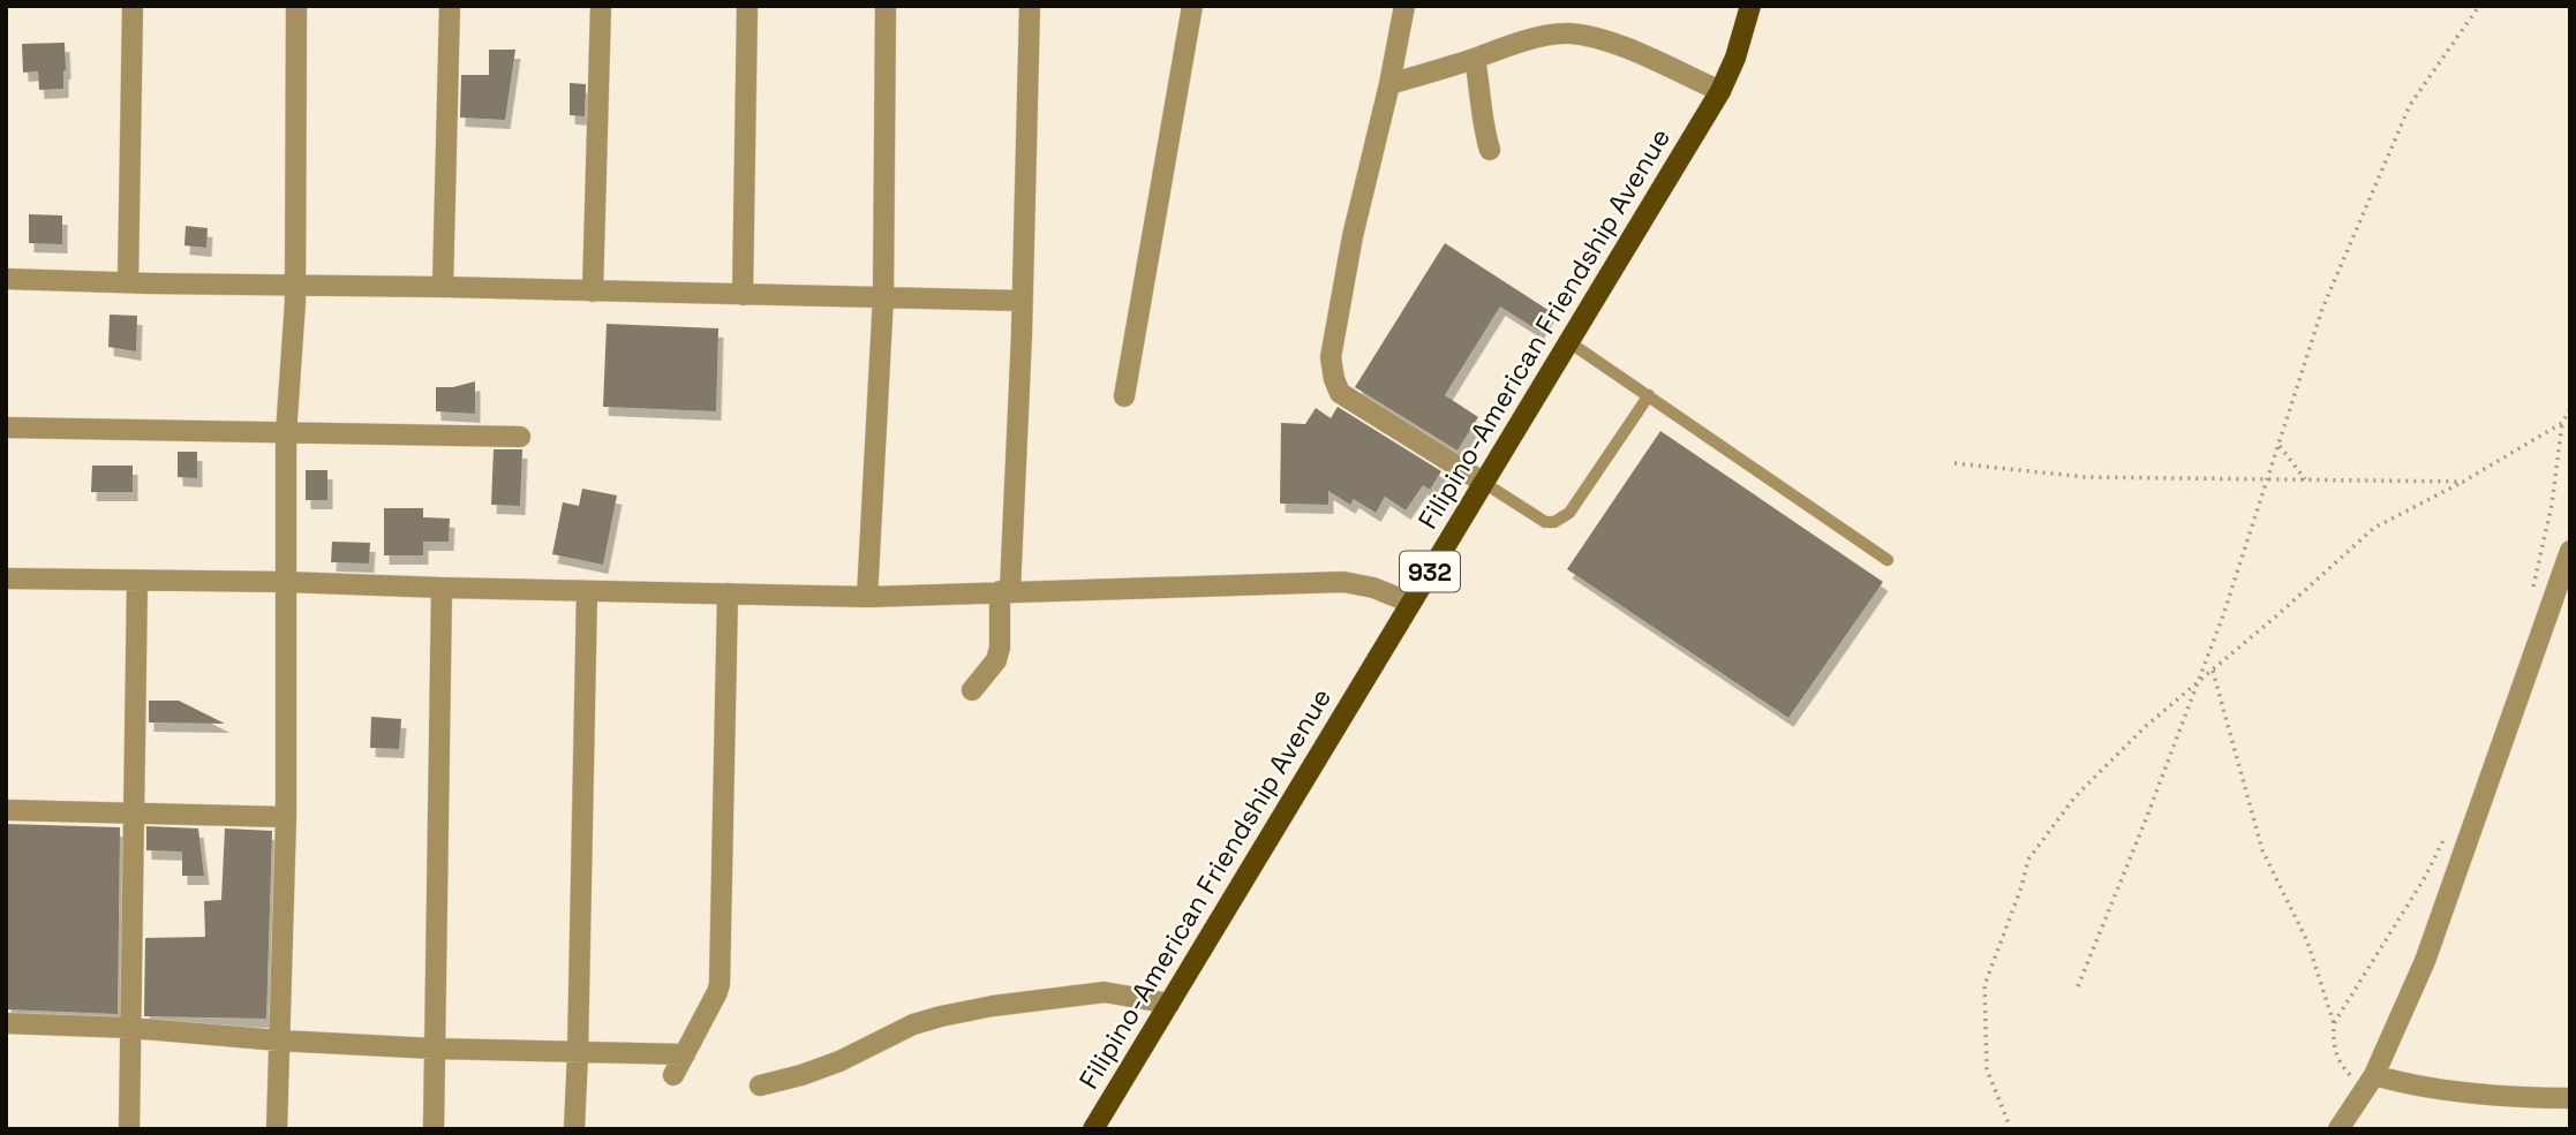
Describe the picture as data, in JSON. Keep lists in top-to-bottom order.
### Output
{
  "streets": {
    "main road": ["Filipino-American Friendship Avenue", "932"]
  }
}
